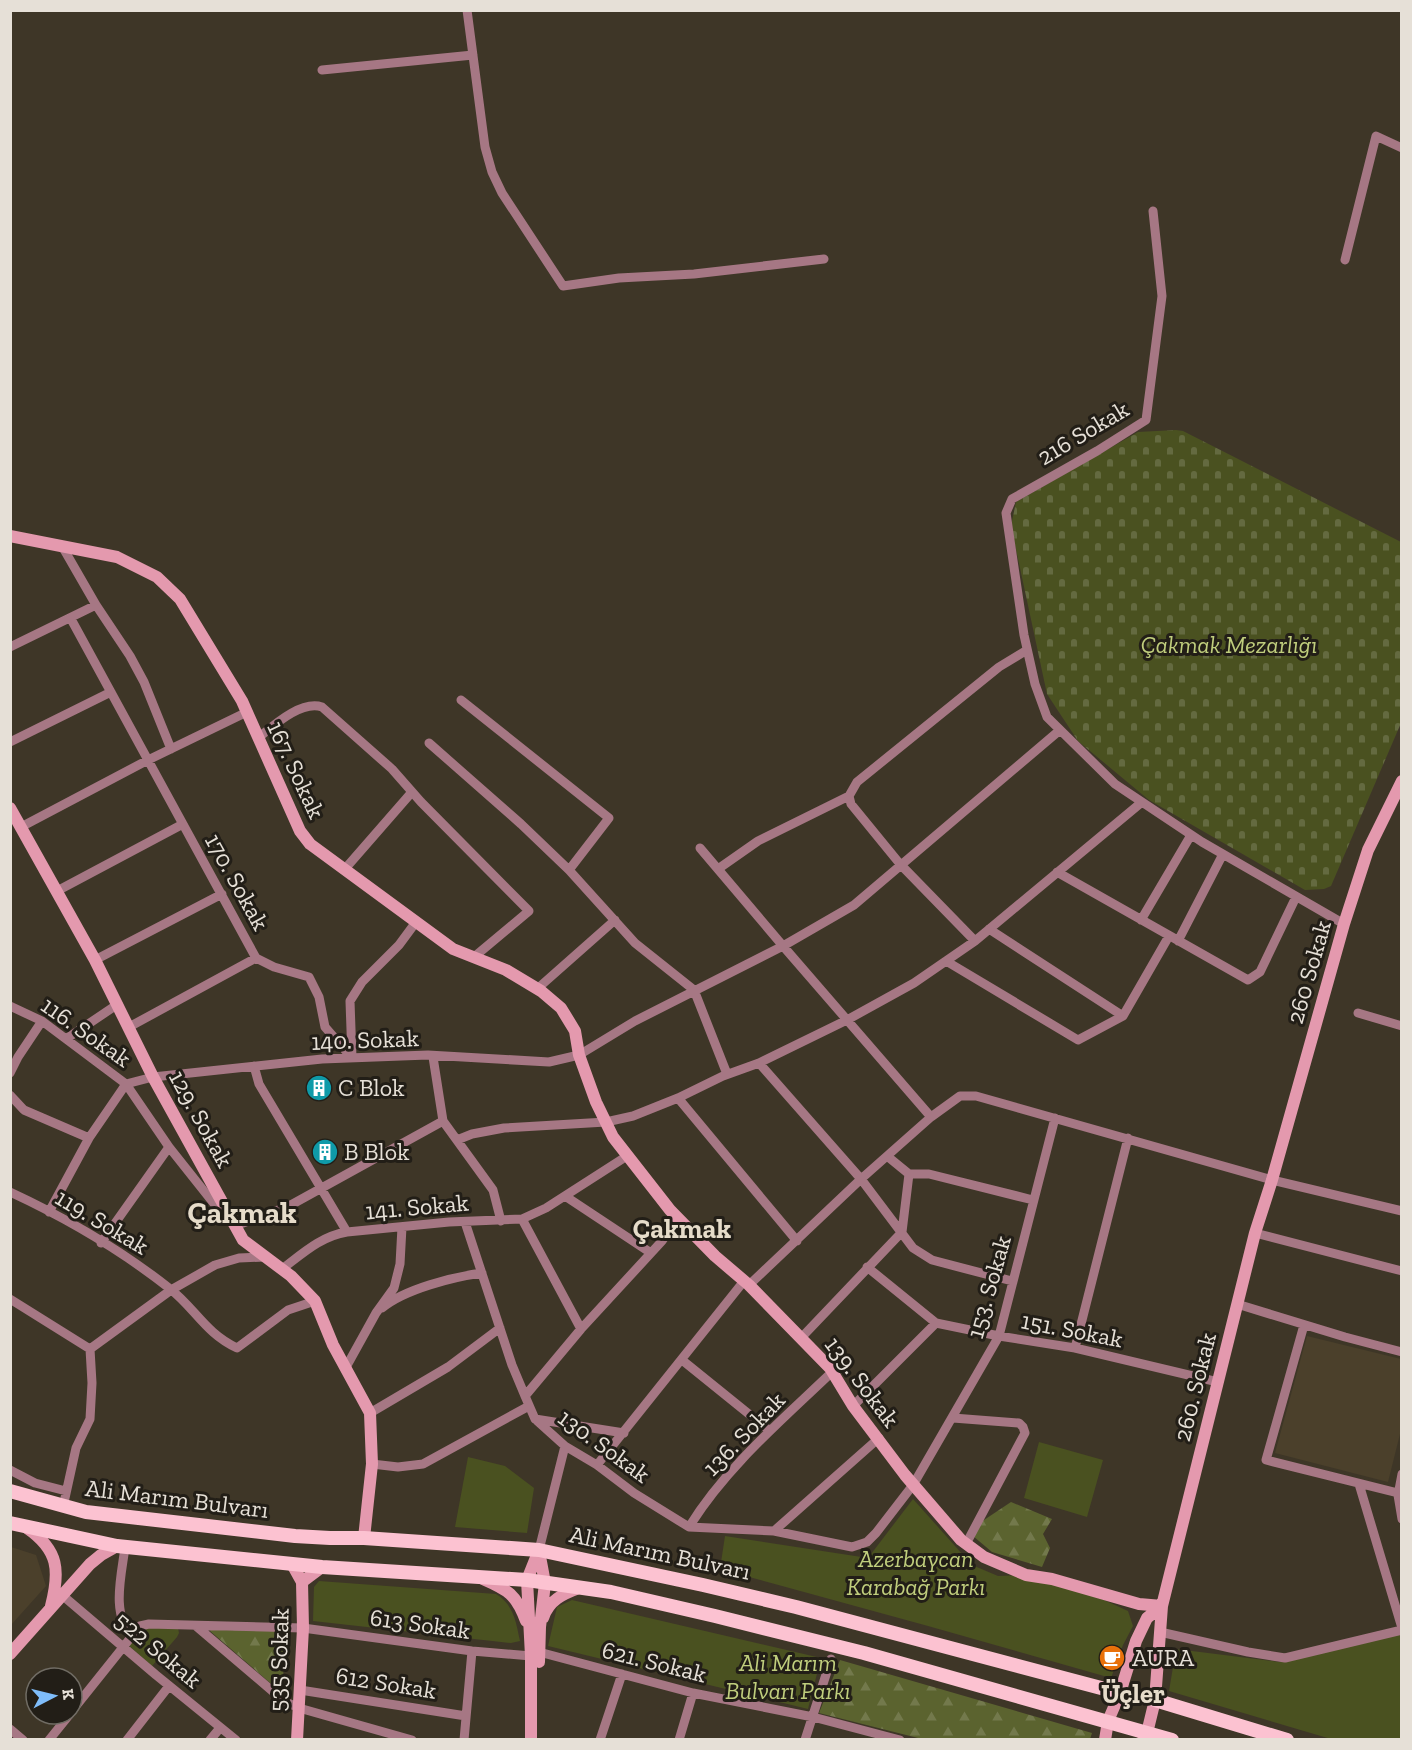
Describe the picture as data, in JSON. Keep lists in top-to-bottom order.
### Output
{
  "streets": {
    "main road": ["Ali Marım Bulvarı"],
    "street": [
      "216 Sokak",
      "167. Sokak",
      "170. Sokak",
      "260 Sokak",
      "116. Sokak",
      "140. Sokak",
      "129. Sokak",
      "141. Sokak",
      "119. Sokak",
      "153. Sokak",
      "151. Sokak",
      "139. Sokak",
      "260. Sokak",
      "136. Sokak",
      "130. Sokak",
      "613 Sokak",
      "522 Sokak",
      "535 Sokak",
      "621. Sokak",
      "612 Sokak"
    ]
  },
  "crossings": [
    ["167. Sokak", "140. Sokak"],
    ["167. Sokak", "139. Sokak"],
    ["170. Sokak", "140. Sokak"],
    ["260 Sokak", "260. Sokak"],
    ["116. Sokak", "140. Sokak"],
    ["116. Sokak", "129. Sokak"],
    ["140. Sokak", "129. Sokak"],
    ["140. Sokak", "141. Sokak"],
    ["140. Sokak", "139. Sokak"],
    ["129. Sokak", "119. Sokak"],
    ["129. Sokak", "Ali Marım Bulvarı"],
    ["141. Sokak", "139. Sokak"],
    ["141. Sokak", "130. Sokak"],
    ["153. Sokak", "151. Sokak"],
    ["153. Sokak", "139. Sokak"],
    ["153. Sokak", "130. Sokak"],
    ["151. Sokak", "260. Sokak"],
    ["139. Sokak", "260. Sokak"],
    ["139. Sokak", "136. Sokak"],
    ["260. Sokak", "Ali Marım Bulvarı"],
    ["136. Sokak", "130. Sokak"],
    ["613 Sokak", "535 Sokak"],
    ["613 Sokak", "621. Sokak"],
    ["535 Sokak", "612 Sokak"]
  ],
  "districts": ["Çakmak", "Çakmak", "Üçler"],
  "parks": ["Çakmak Mezarlığı", "Azerbaycan Karabağ Parkı", "Ali Marım Bulvarı Parkı"],
  "places": {
    "building": ["C Blok", "B Blok"],
    "cafe": ["AURA"]
  },
  "north": "right"
}
